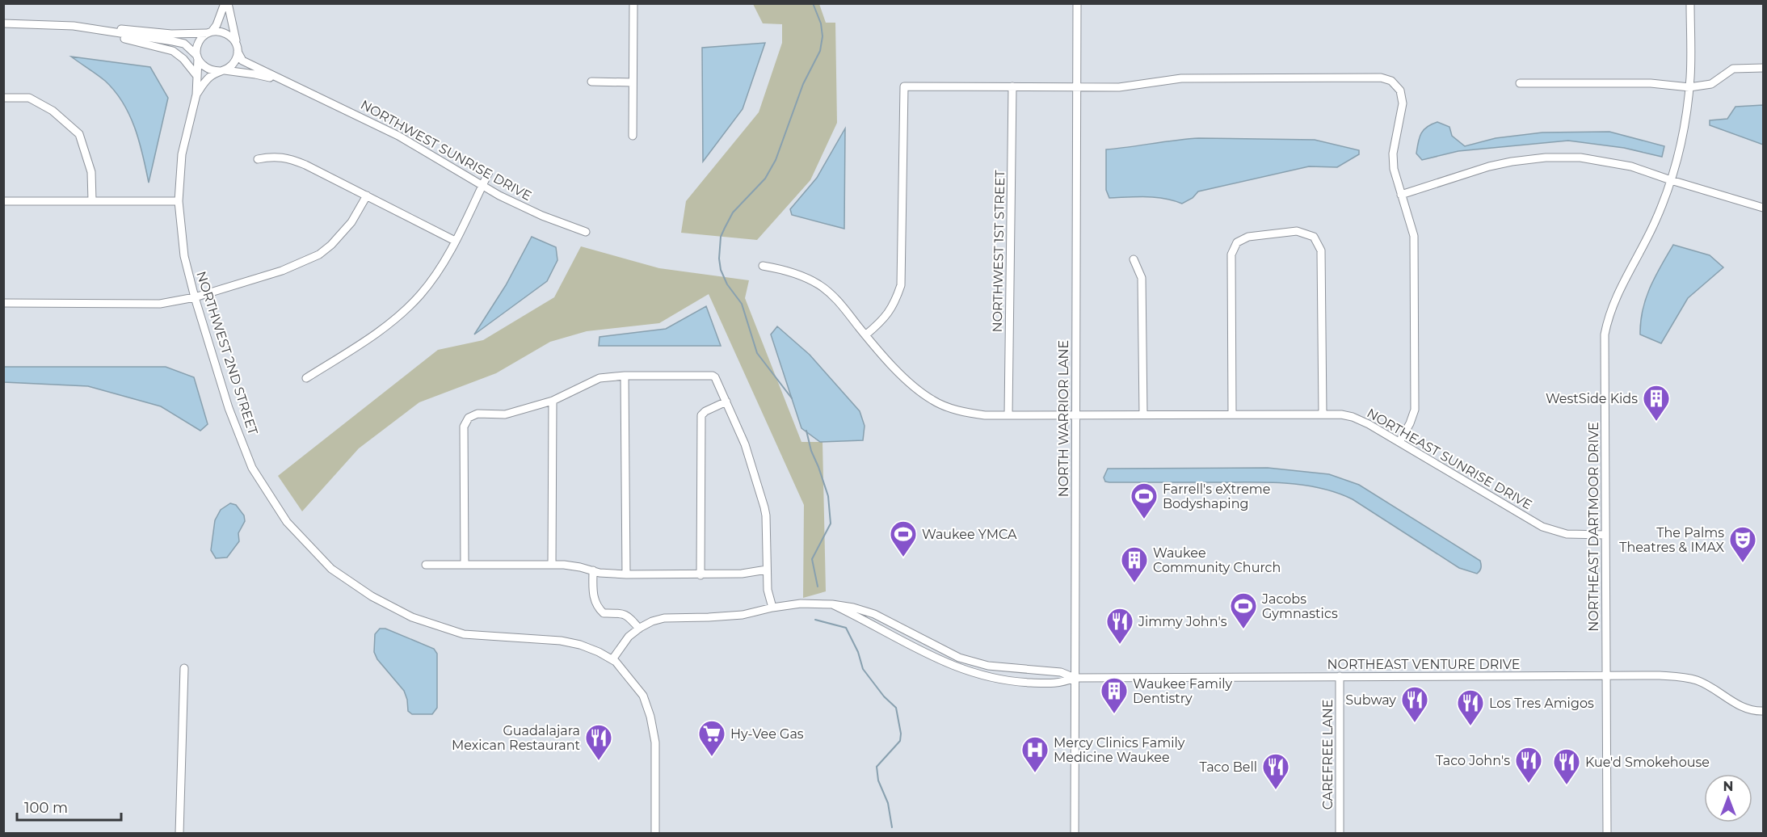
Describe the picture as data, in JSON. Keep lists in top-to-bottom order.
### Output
{
  "streets": {
    "street": [
      "NORTHWEST SUNRISE DRIVE",
      "NORTHWEST 1ST STREET",
      "NORTHWEST 2ND STREET",
      "NORTH WARRIOR LANE",
      "NORTHEAST SUNRISE DRIVE",
      "NORTHEAST DARTMOOR DRIVE",
      "NORTHEAST VENTURE DRIVE",
      "CAREFREE LANE"
    ]
  },
  "crossings": [
    ["NORTHWEST SUNRISE DRIVE", "NORTHWEST 2ND STREET"],
    ["NORTH WARRIOR LANE", "NORTHEAST SUNRISE DRIVE"],
    ["NORTH WARRIOR LANE", "NORTHEAST VENTURE DRIVE"],
    ["NORTHEAST SUNRISE DRIVE", "NORTHEAST DARTMOOR DRIVE"],
    ["NORTHEAST DARTMOOR DRIVE", "NORTHEAST VENTURE DRIVE"],
    ["NORTHEAST VENTURE DRIVE", "CAREFREE LANE"]
  ],
  "places": {
    "building": ["WestSide Kids", "Waukee Community Church", "Waukee Family Dentistry"],
    "sports": ["Farrell's eXtreme Bodyshaping", "Waukee YMCA", "Jacobs Gymnastics"],
    "theatre": ["The Palms Theatres & IMAX"],
    "restaurant": [
      "Jimmy John's",
      "Subway",
      "Los Tres Amigos",
      "Guadalajara Mexican Restaurant",
      "Taco John's",
      "Kue'd Smokehouse",
      "Taco Bell"
    ],
    "supermarket": ["Hy-Vee Gas"],
    "hospital": ["Mercy Clinics Family Medicine Waukee"]
  },
  "scale_bar": "100 m",
  "north": "top"
}
